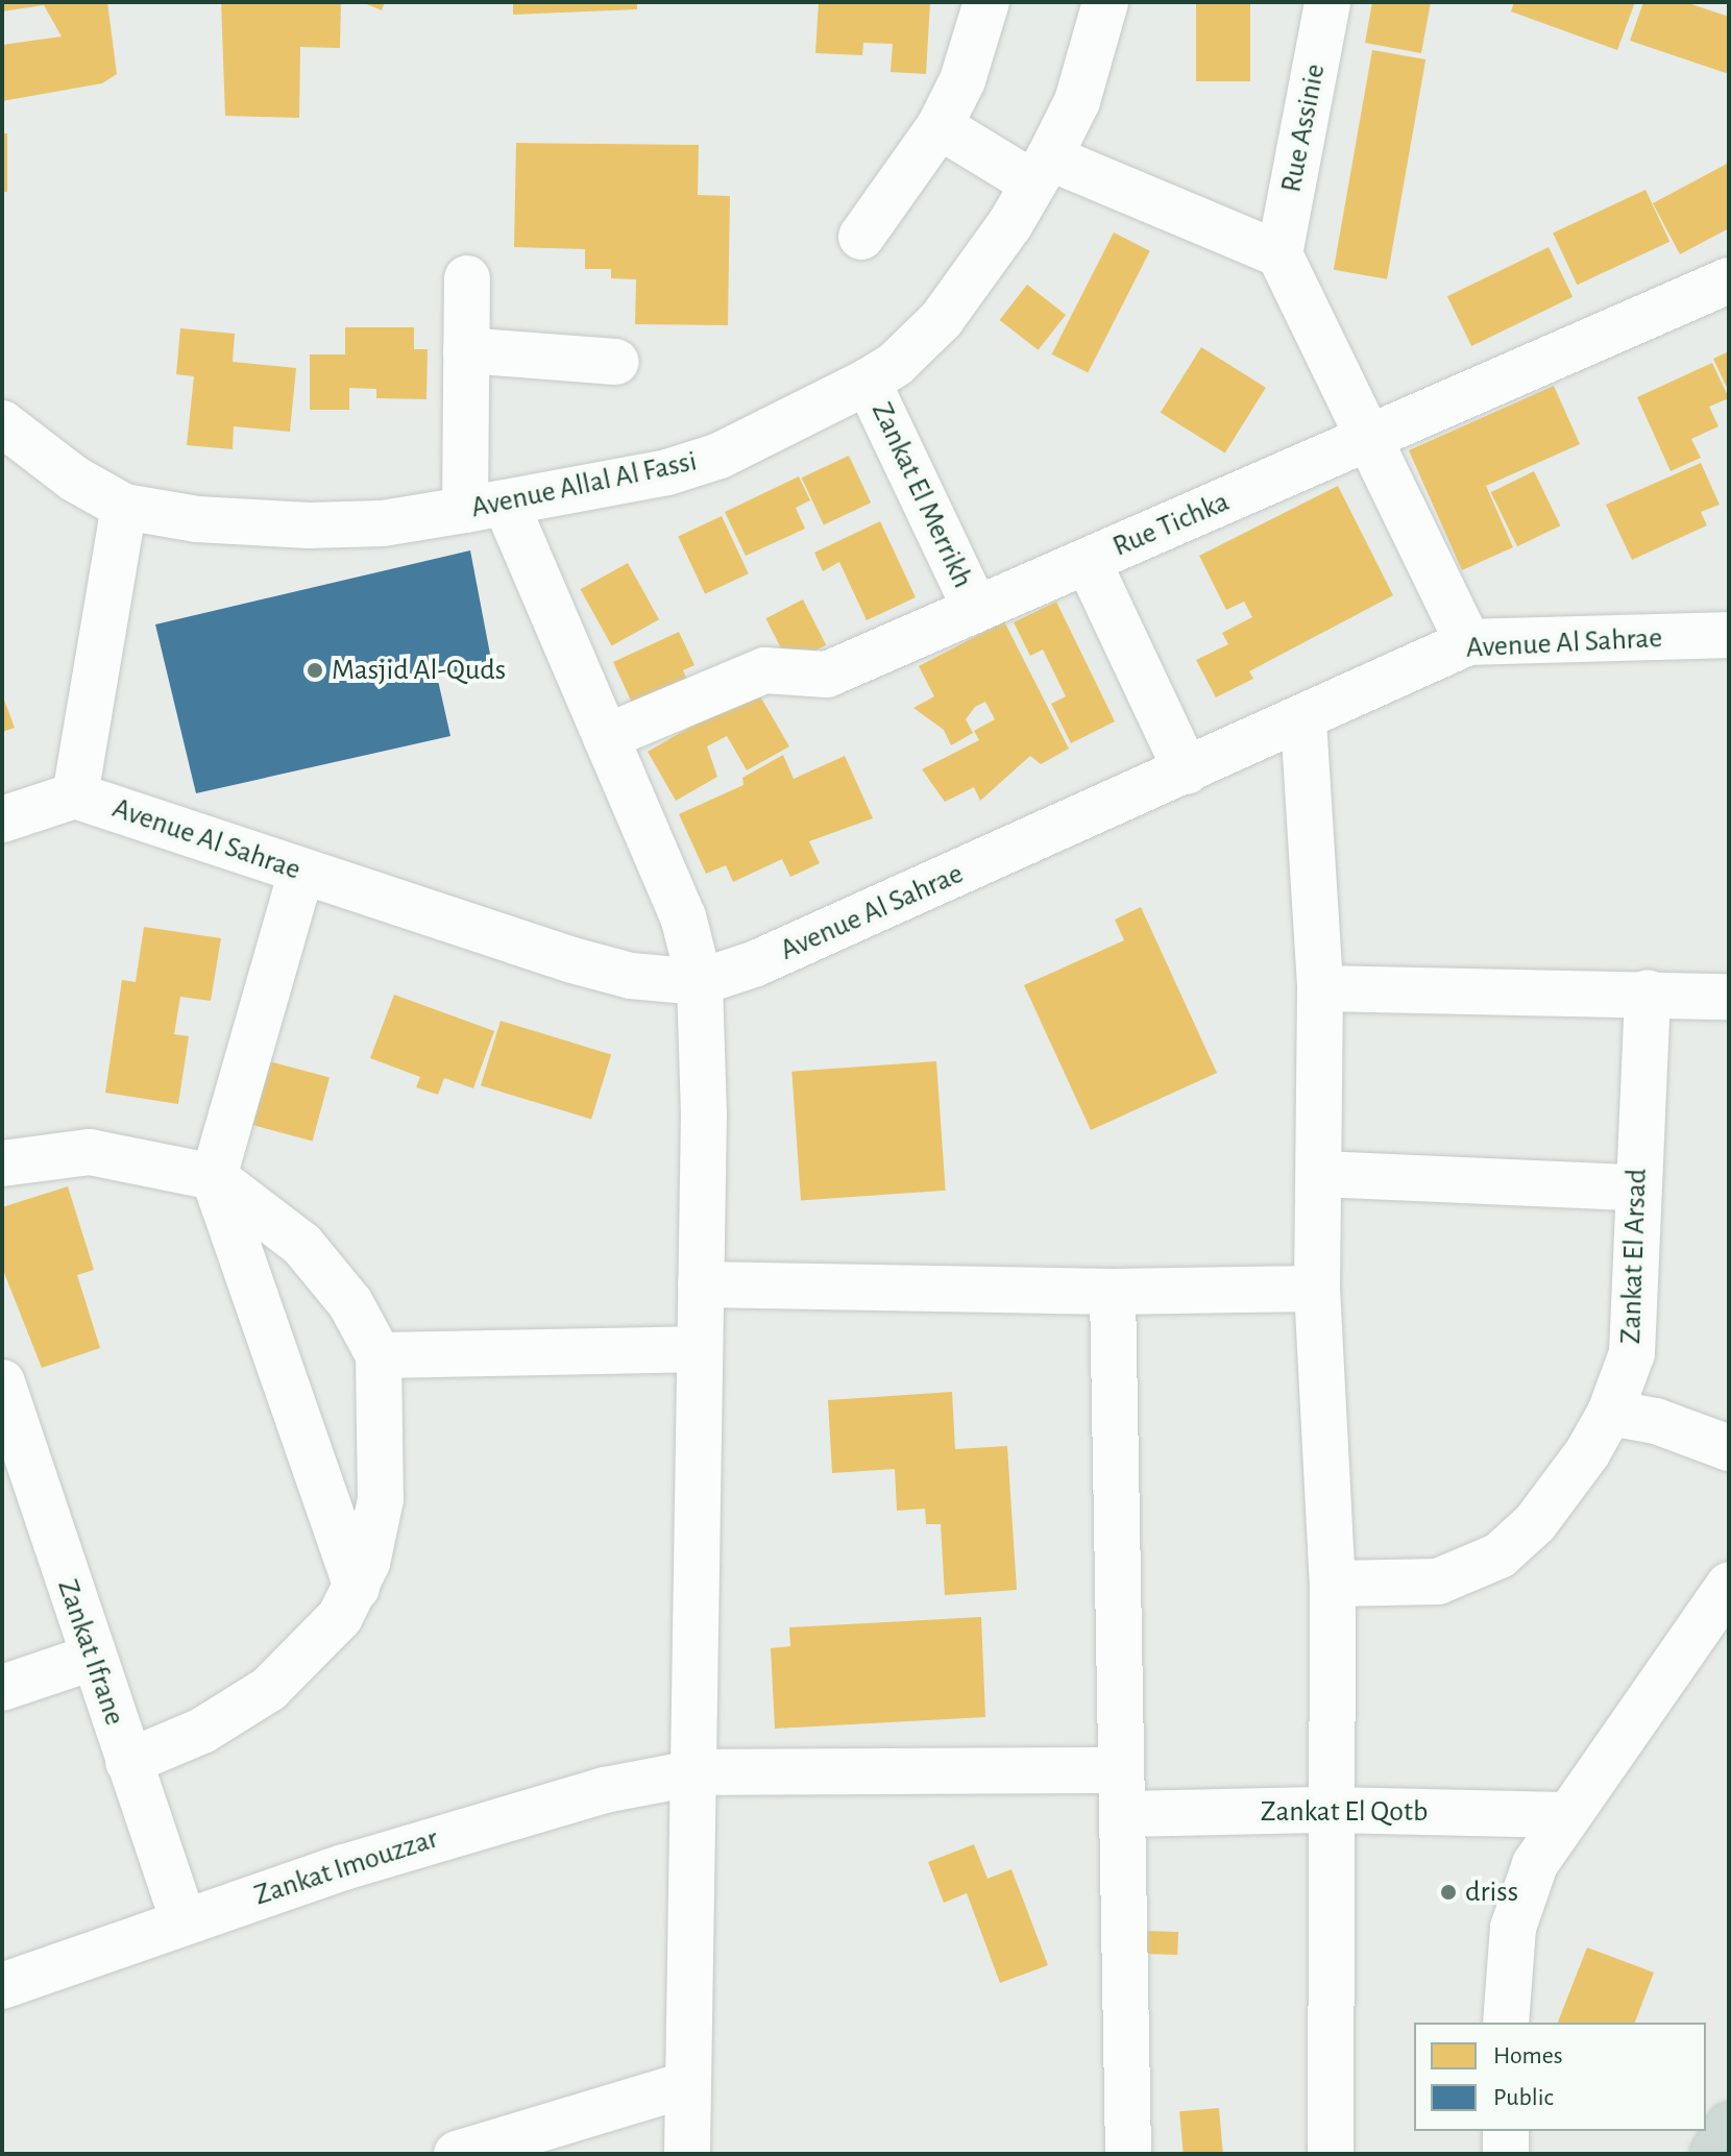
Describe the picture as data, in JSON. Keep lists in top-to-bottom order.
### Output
{
  "streets": {
    "street": [
      "Rue Assinie",
      "Avenue Allal Al Fassi",
      "Zankat El Merrikh",
      "Rue Tichka",
      "Avenue Al Sahrae",
      "Zankat El Arsad",
      "Zankat Ifrane",
      "Zankat El Qotb",
      "Zankat Imouzzar"
    ]
  },
  "crossings": [
    ["Avenue Allal Al Fassi", "Zankat El Merrikh"],
    ["Zankat El Merrikh", "Rue Tichka"],
    ["Zankat Ifrane", "Zankat Imouzzar"],
    ["Zankat El Qotb", "Zankat Imouzzar"]
  ],
  "places": ["Masjid Al-Quds", "driss"],
  "legend": ["Homes", "Public"]
}
